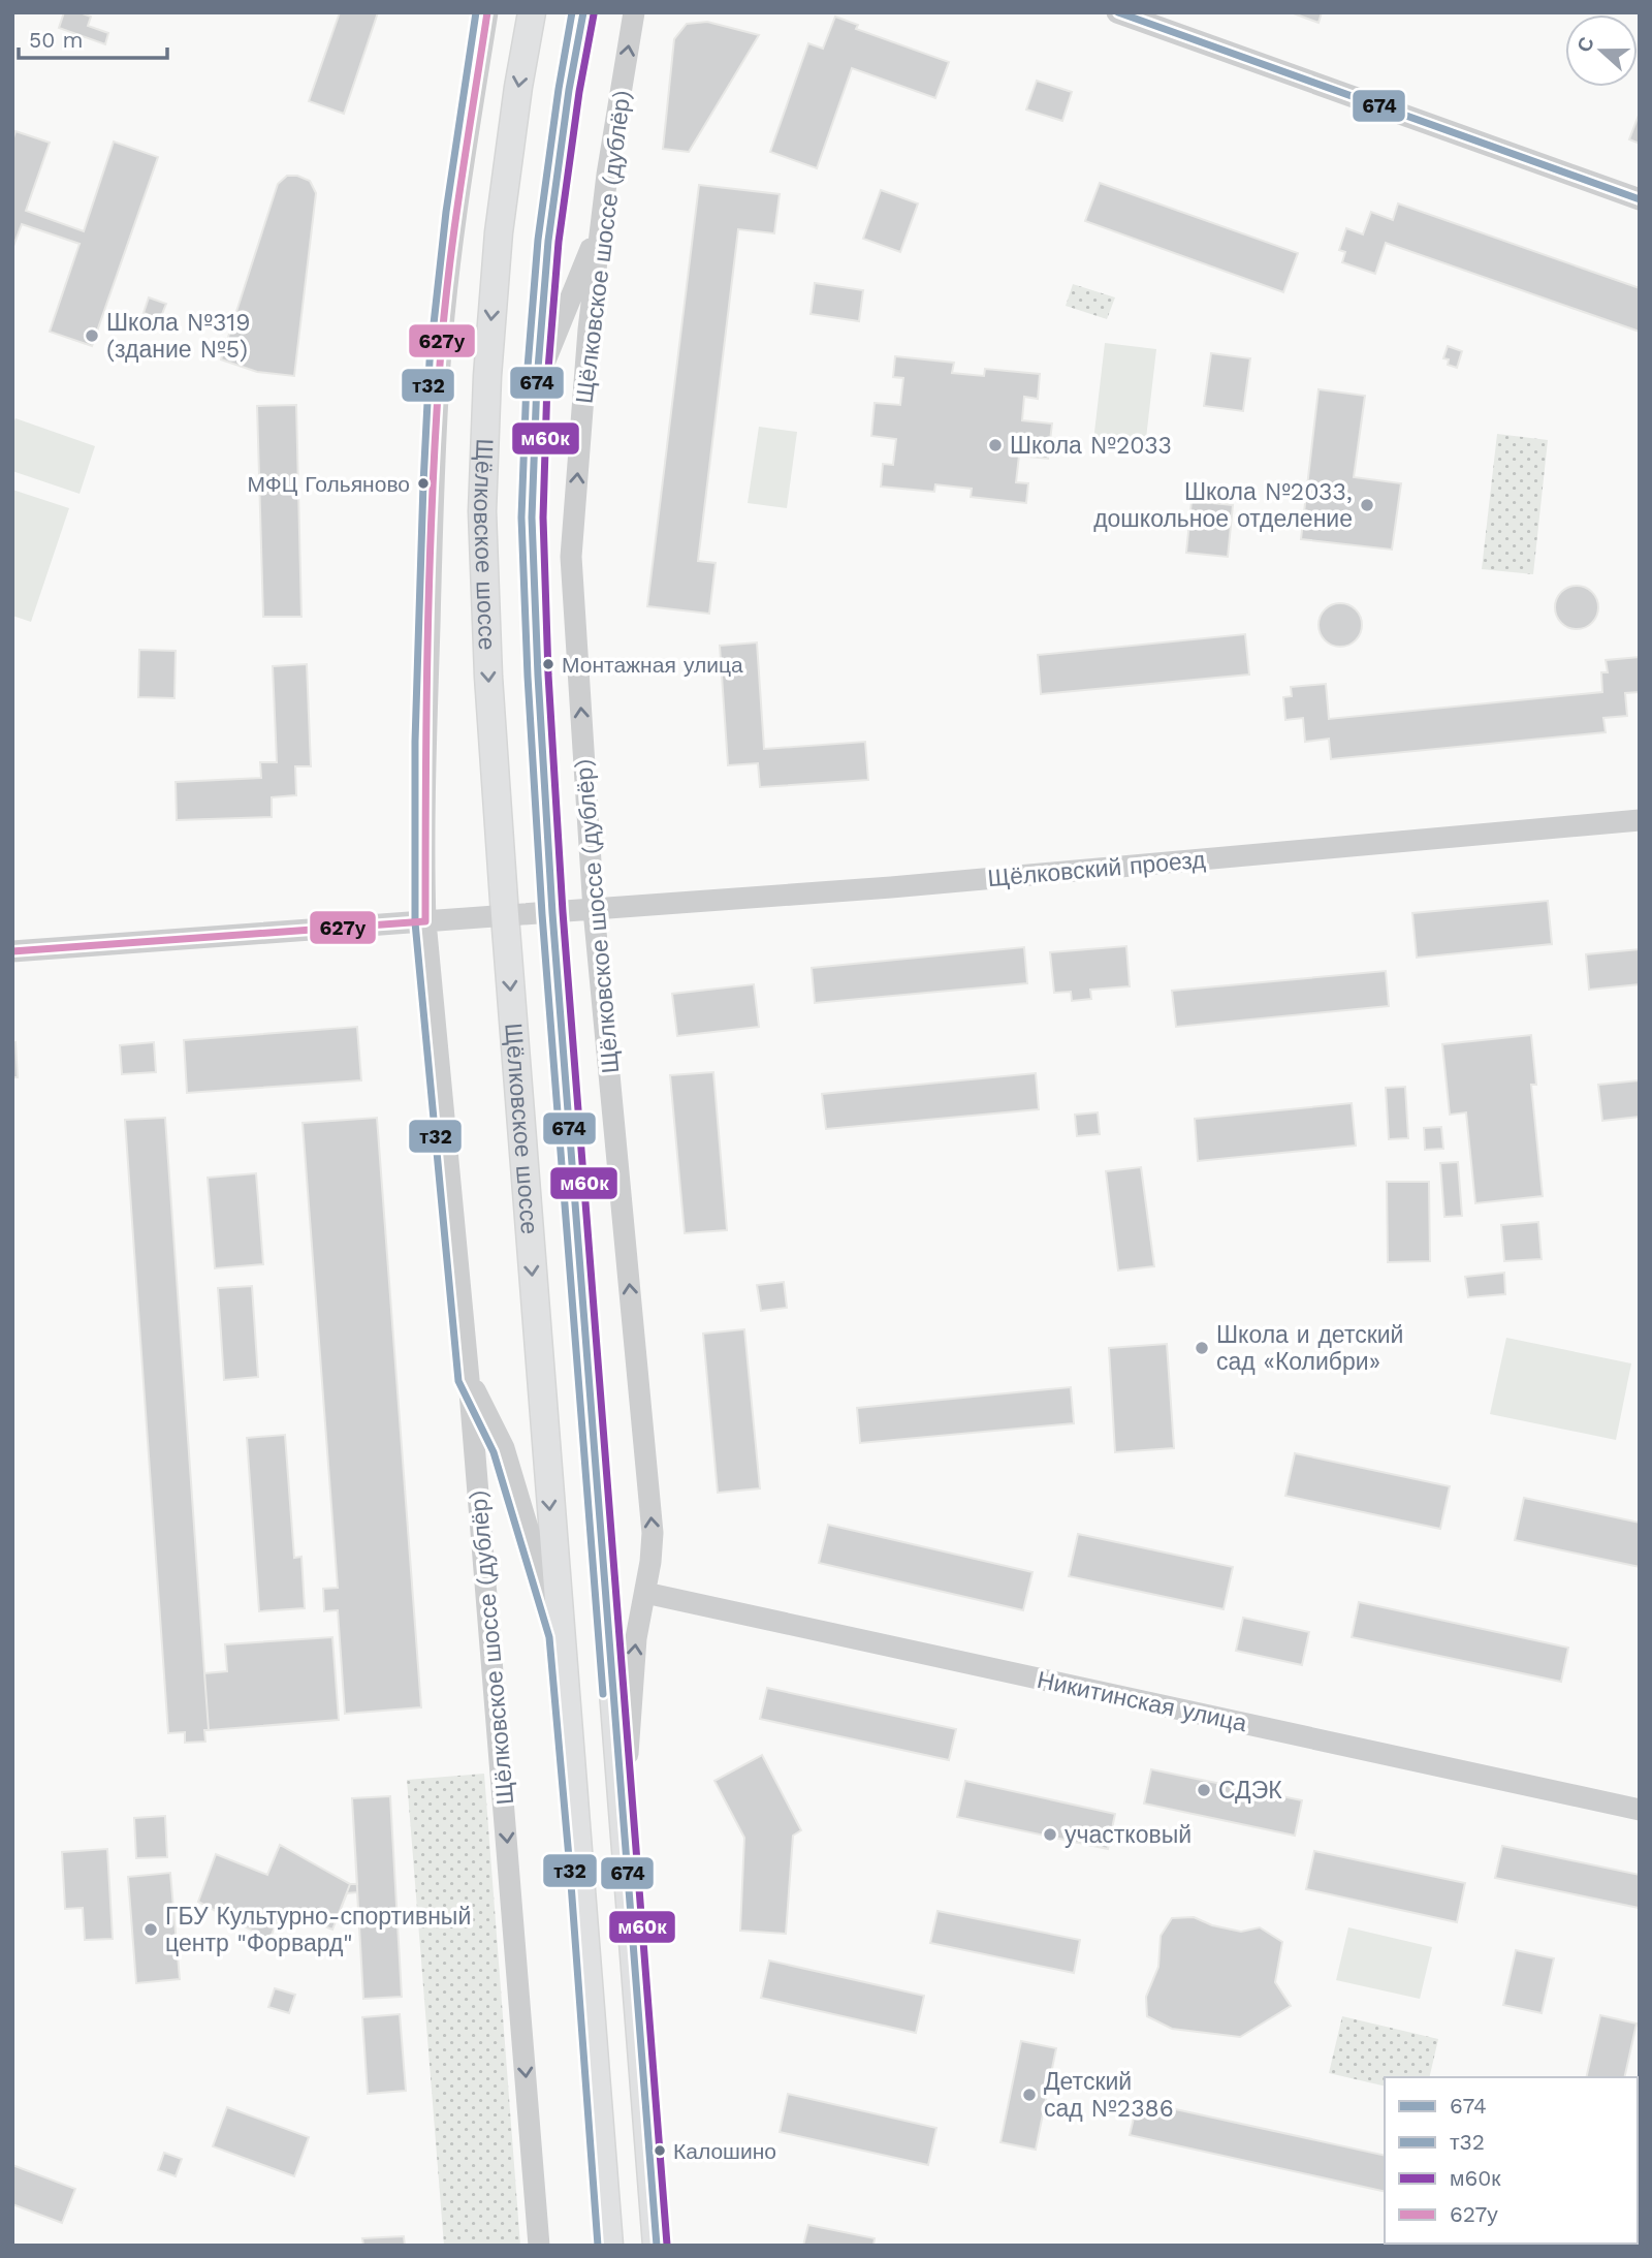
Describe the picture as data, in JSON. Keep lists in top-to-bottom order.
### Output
{
  "streets": {
    "main road": ["Щёлковское шоссе"],
    "street": ["Щёлковское шоссе (дублёр)", "Щёлковский проезд", "Никитинская улица"]
  },
  "crossings": [
    ["Щёлковское шоссе (дублёр)", "Щёлковское шоссе"],
    ["Щёлковское шоссе (дублёр)", "Щёлковский проезд"],
    ["Щёлковское шоссе (дублёр)", "Никитинская улица"],
    ["Щёлковское шоссе", "Щёлковский проезд"]
  ],
  "places": [
    "Школа №319 (здание №5)",
    "Школа №2033",
    "МФЦ Гольяново",
    "Школа №2033, дошкольное отделение",
    "Монтажная улица",
    "Школа и детский сад «Колибри»",
    "СДЭК",
    "участковый",
    "ГБУ Культурно-спортивный центр \"Форвард\"",
    "Детский сад №2386",
    "Калошино"
  ],
  "lines": [
    "transit line 674",
    "transit line т32",
    "transit line 627у",
    "transit line м60к"
  ],
  "legend": [
    "674",
    "т32",
    "м60к",
    "627у"
  ],
  "scale_bar": "50 m",
  "north": "left"
}
